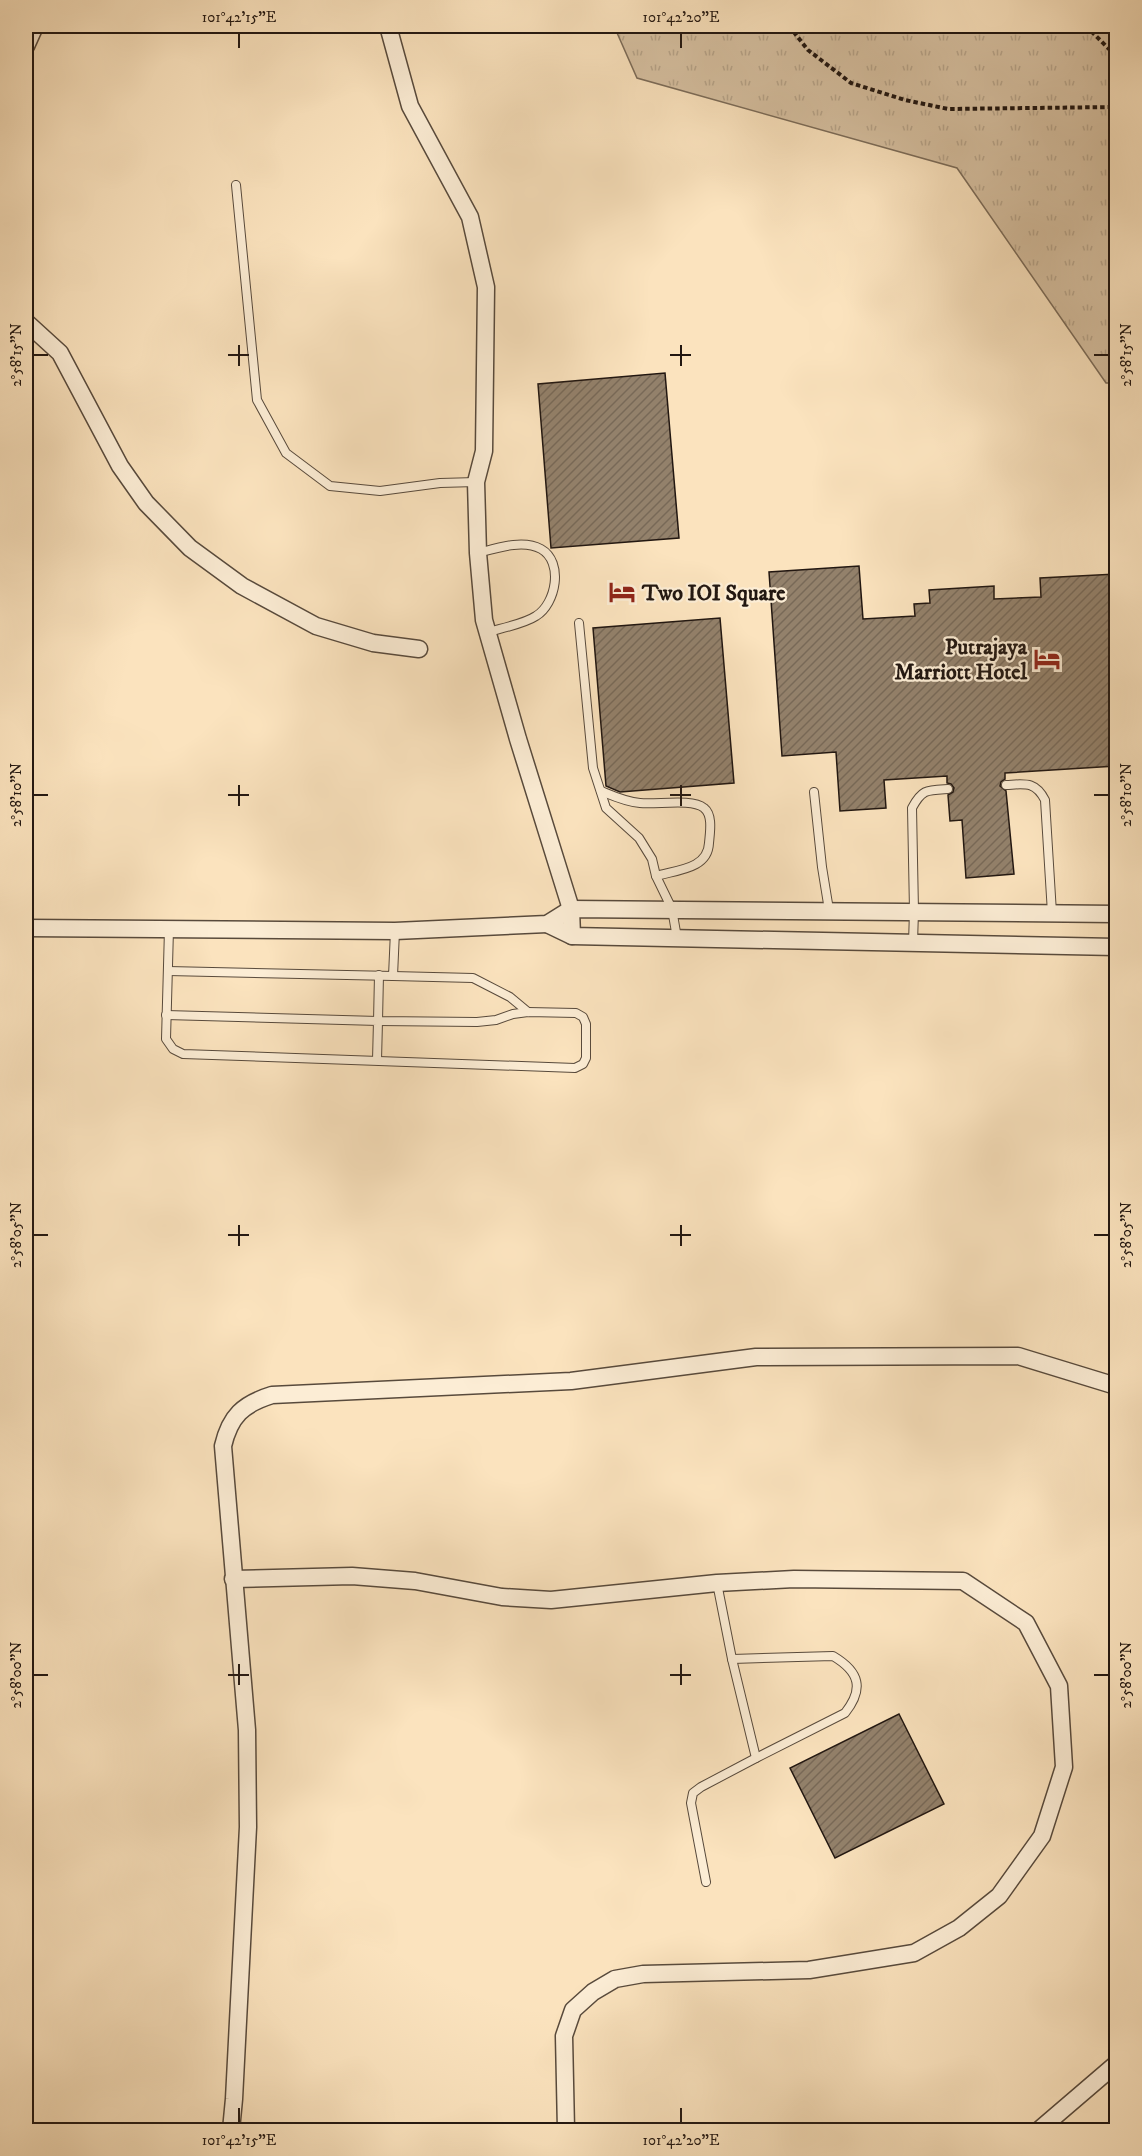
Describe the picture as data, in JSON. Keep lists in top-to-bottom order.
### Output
{
  "places": {
    "hotel": ["Two IOI Square", "Putrajaya Marriott Hotel"]
  },
  "coordinates": [
    "101°42'15\"E",
    "101°42'20\"E",
    "2°58'15\"N",
    "2°58'10\"N",
    "2°58'05\"N",
    "2°58'00\"N"
  ]
}
